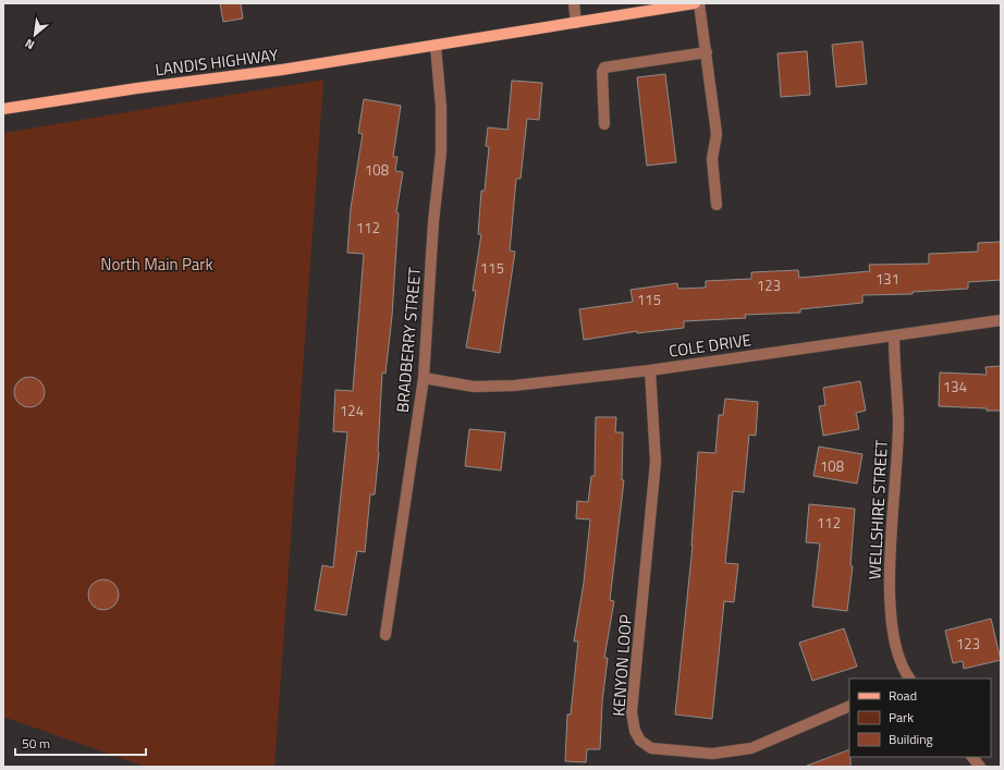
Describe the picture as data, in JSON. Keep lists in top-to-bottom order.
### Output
{
  "streets": {
    "main road": ["LANDIS HIGHWAY"],
    "street": [
      "BRADBERRY STREET",
      "COLE DRIVE",
      "WELLSHIRE STREET",
      "KENYON LOOP"
    ]
  },
  "crossings": [
    ["LANDIS HIGHWAY", "BRADBERRY STREET"],
    ["BRADBERRY STREET", "COLE DRIVE"],
    ["COLE DRIVE", "WELLSHIRE STREET"],
    ["COLE DRIVE", "KENYON LOOP"]
  ],
  "parks": ["North Main Park"],
  "house_numbers": [
    "108",
    "112",
    "115",
    "131",
    "123",
    "115",
    "134",
    "124",
    "108",
    "112",
    "123"
  ],
  "legend": ["Road", "Park", "Building"],
  "scale_bar": "50 m",
  "north": "bottom left"
}
